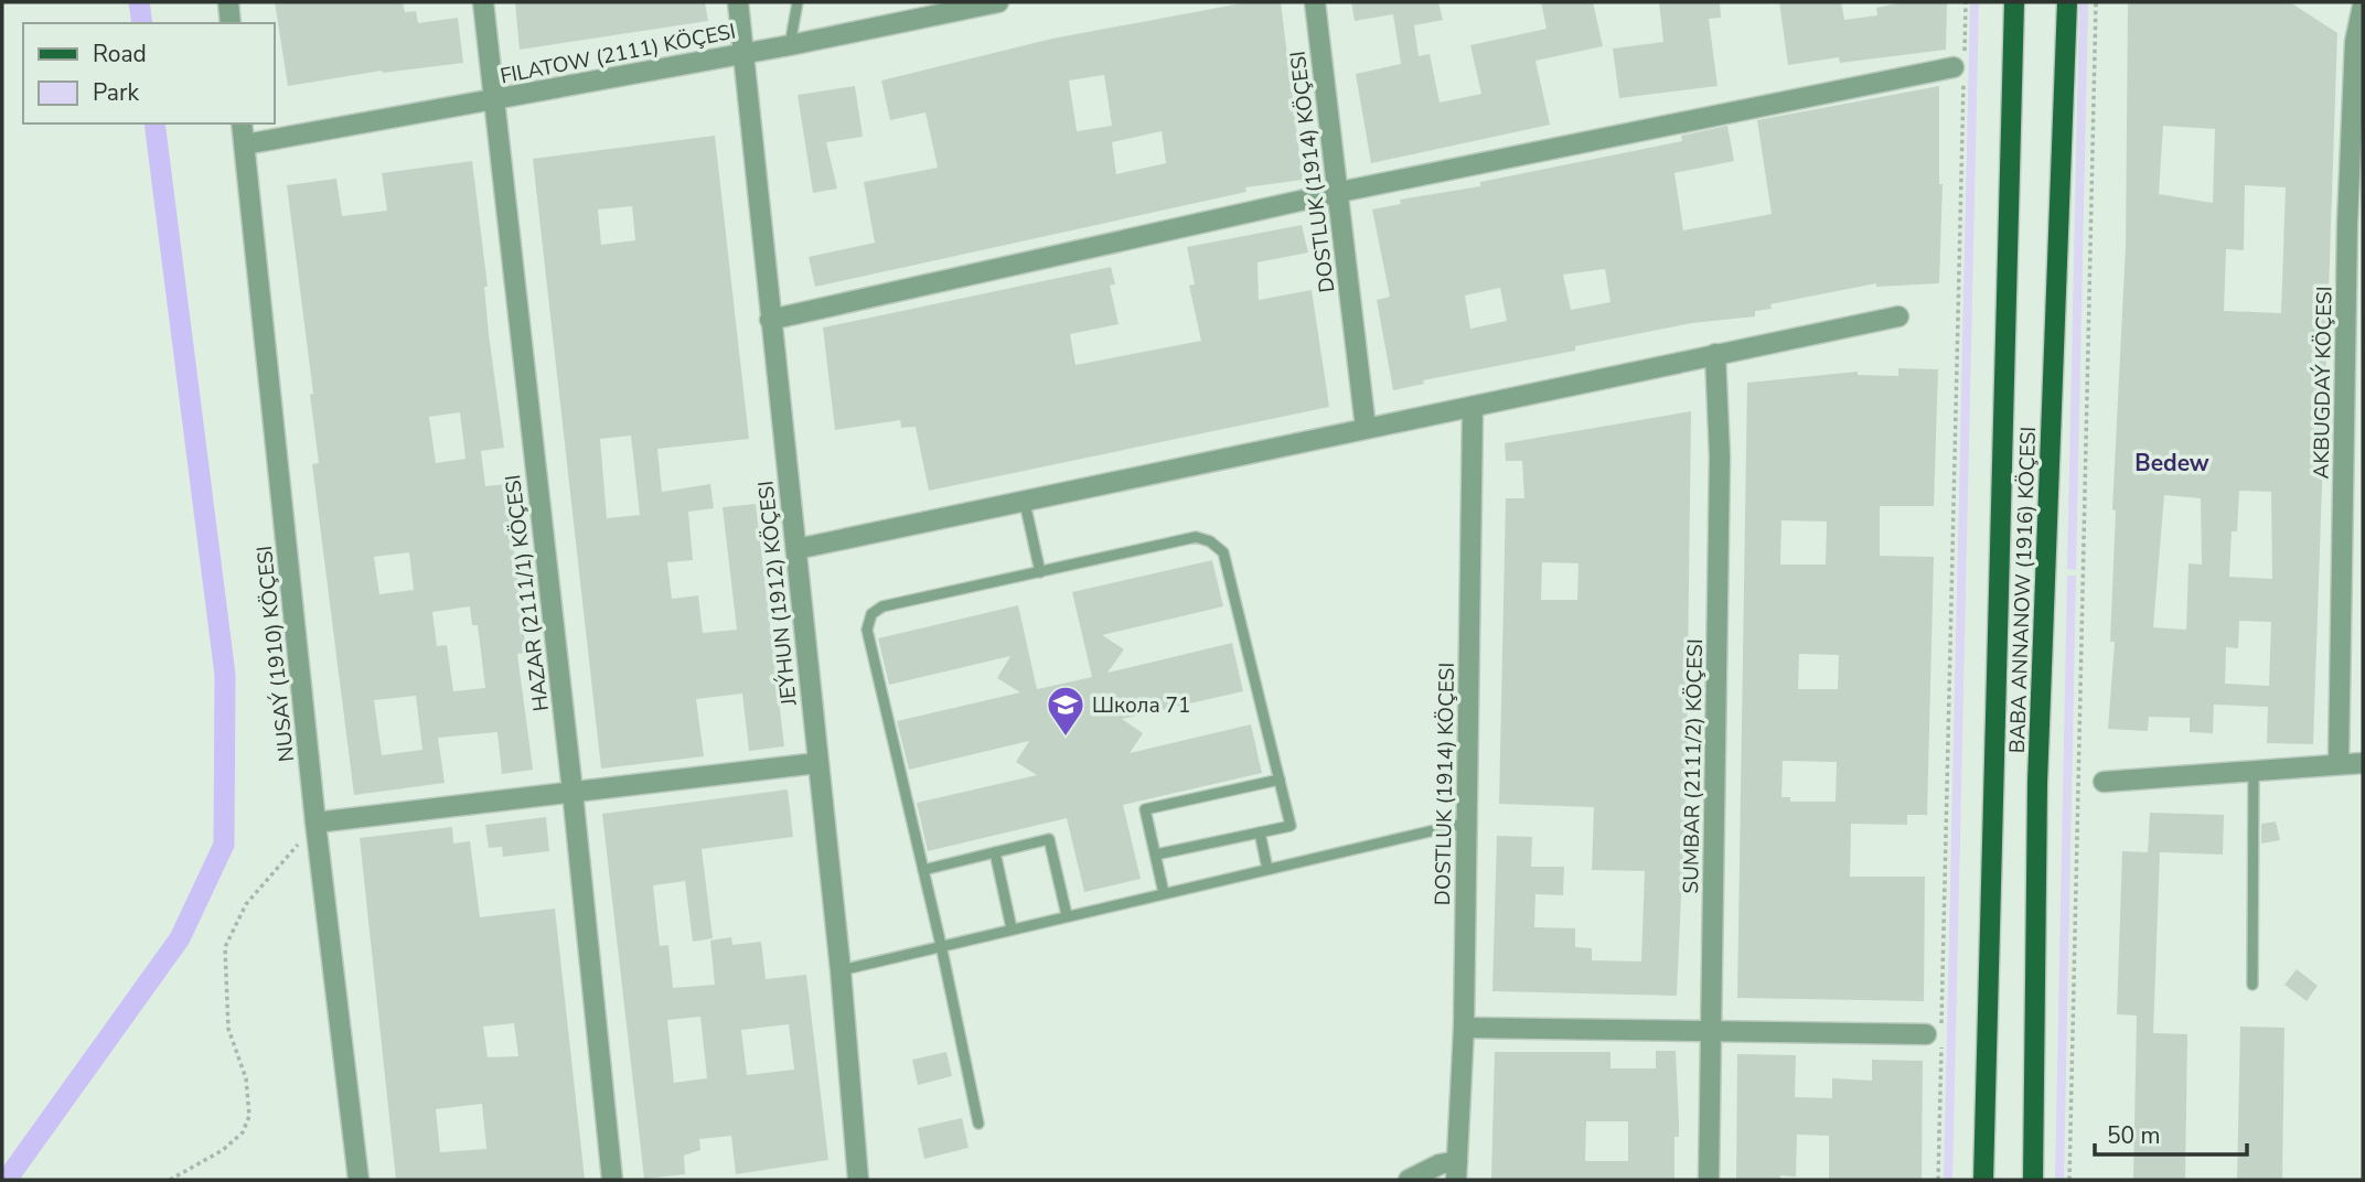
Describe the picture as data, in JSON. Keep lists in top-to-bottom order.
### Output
{
  "streets": {
    "main road": ["BABA ANNANOW (1916) KÖÇESI"],
    "street": [
      "FILATOW (2111) KÖÇESI",
      "DOSTLUK (1914) KÖÇESI",
      "AKBUGDAÝ KÖÇESI",
      "HAZAR (2111/1) KÖÇESI",
      "JEÝHUN (1912) KÖÇESI",
      "NUSAÝ (1910) KÖÇESI",
      "SUMBAR (2111/2) KÖÇESI"
    ]
  },
  "crossings": [
    ["FILATOW (2111) KÖÇESI", "HAZAR (2111/1) KÖÇESI"],
    ["FILATOW (2111) KÖÇESI", "JEÝHUN (1912) KÖÇESI"],
    ["FILATOW (2111) KÖÇESI", "NUSAÝ (1910) KÖÇESI"]
  ],
  "districts": ["Bedew"],
  "places": {
    "school or university": ["Школа 71"]
  },
  "legend": ["Road", "Park"],
  "scale_bar": "50 m"
}
